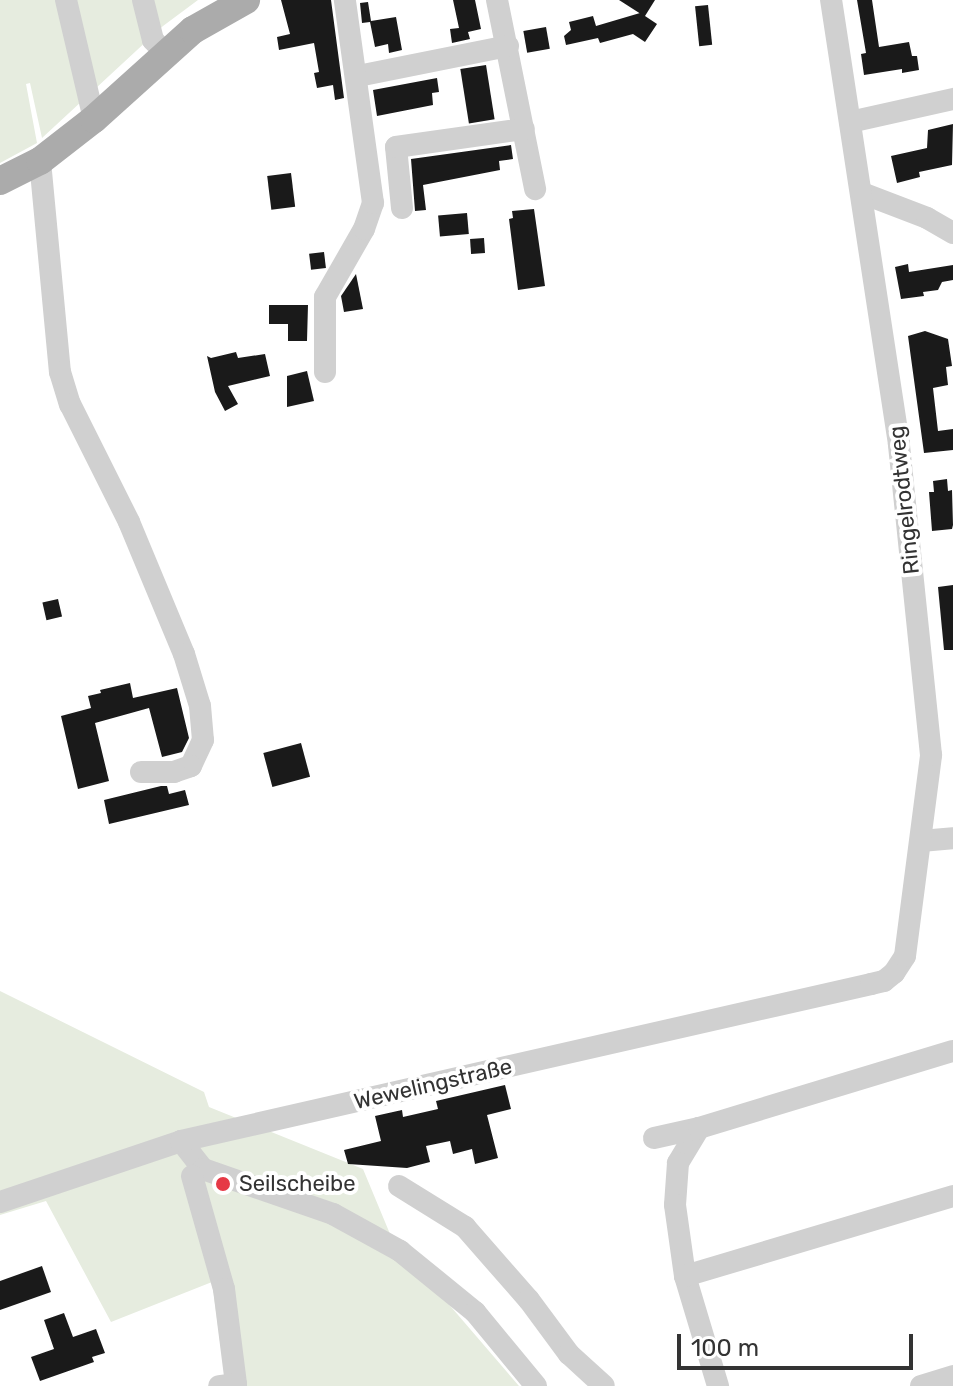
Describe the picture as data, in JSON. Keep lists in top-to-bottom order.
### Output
{
  "streets": {
    "street": ["Ringelrodtweg", "Wewelingstraße"]
  },
  "crossings": [
    ["Ringelrodtweg", "Wewelingstraße"]
  ],
  "places": ["Seilscheibe"],
  "scale_bar": "100 m"
}
